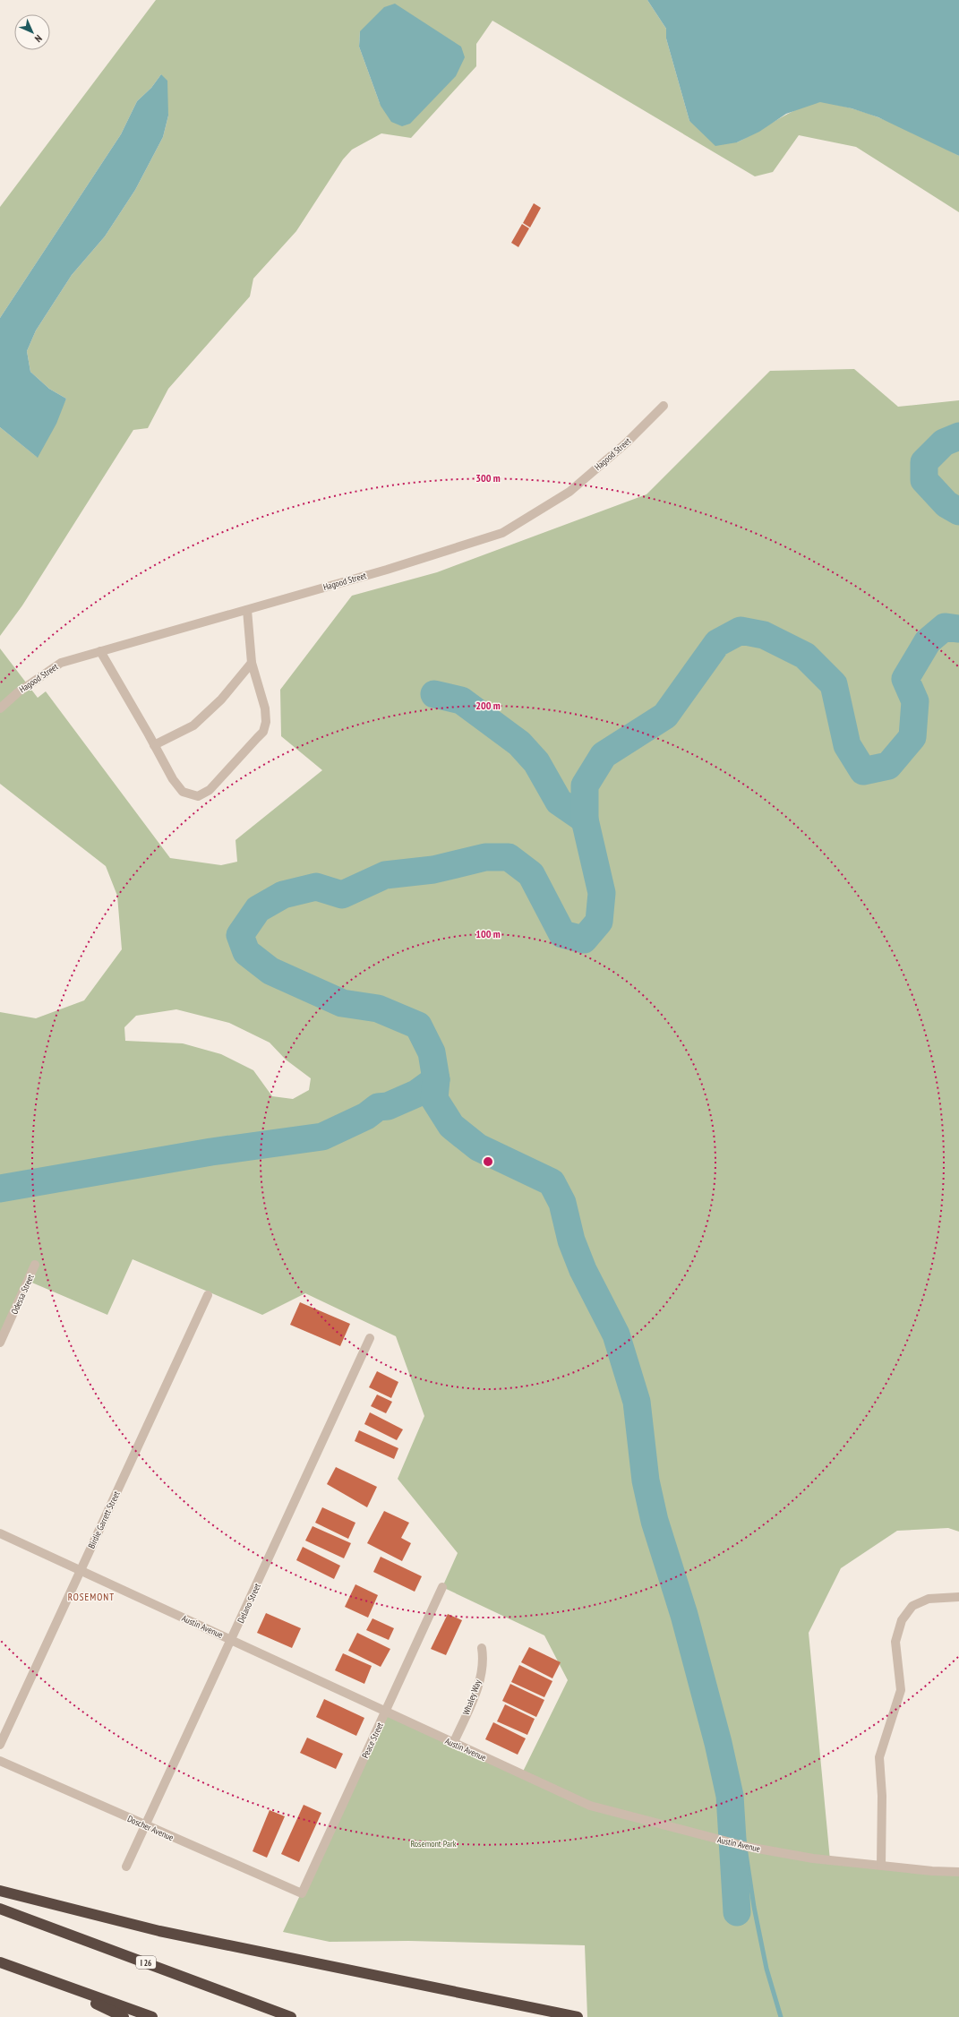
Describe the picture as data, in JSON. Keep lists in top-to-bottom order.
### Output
{
  "streets": {
    "highway": ["I 26"],
    "street": [
      "Hagood Street",
      "Odessa Street",
      "Birdie Garrett Street",
      "Delano Street",
      "Austin Avenue",
      "Whaley Way",
      "Peace Street",
      "Doscher Avenue"
    ]
  },
  "crossings": [
    ["Birdie Garrett Street", "Austin Avenue"],
    ["Delano Street", "Austin Avenue"],
    ["Delano Street", "Doscher Avenue"],
    ["Austin Avenue", "Whaley Way"],
    ["Austin Avenue", "Peace Street"],
    ["Peace Street", "Doscher Avenue"]
  ],
  "districts": ["ROSEMONT"],
  "parks": ["Rosemont Park"],
  "north": "bottom right",
  "rings": ["300 m", "200 m", "100 m"]
}
